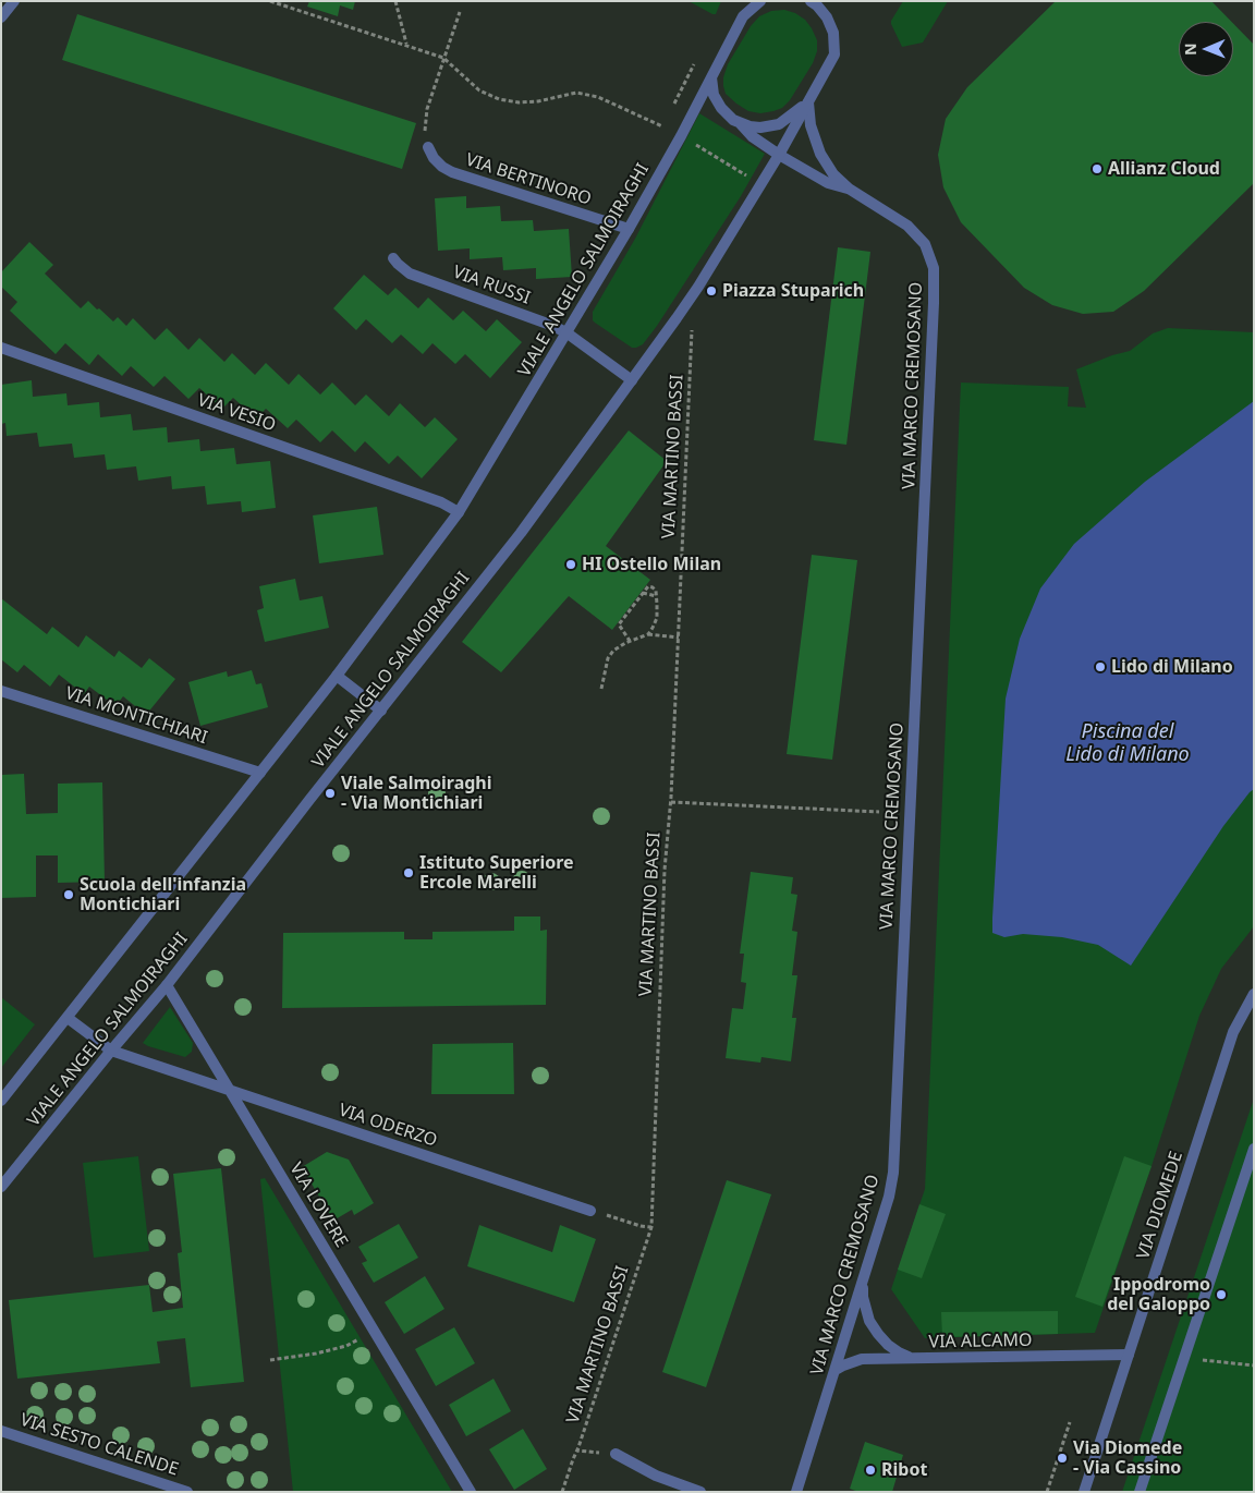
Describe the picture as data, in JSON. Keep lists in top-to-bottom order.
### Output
{
  "streets": {
    "street": [
      "VIA BERTINORO",
      "VIALE ANGELO SALMOIRAGHI",
      "VIA RUSSI",
      "VIA MARCO CREMOSANO",
      "VIA VESIO",
      "VIA MONTICHIARI",
      "VIA ODERZO",
      "VIA LOVERE",
      "VIA DIOMEDE",
      "VIA ALCAMO",
      "VIA SESTO CALENDE"
    ],
    "path": ["VIA MARTINO BASSI"]
  },
  "crossings": [
    ["VIA BERTINORO", "VIALE ANGELO SALMOIRAGHI"],
    ["VIALE ANGELO SALMOIRAGHI", "VIA RUSSI"],
    ["VIALE ANGELO SALMOIRAGHI", "VIA VESIO"],
    ["VIALE ANGELO SALMOIRAGHI", "VIA MONTICHIARI"],
    ["VIA MARCO CREMOSANO", "VIA ALCAMO"],
    ["VIA ODERZO", "VIA LOVERE"],
    ["VIA DIOMEDE", "VIA ALCAMO"]
  ],
  "water": ["Piscina del Lido di Milano"],
  "places": [
    "Allianz Cloud",
    "Piazza Stuparich",
    "HI Ostello Milan",
    "Lido di Milano",
    "Viale Salmoiraghi - Via Montichiari",
    "Istituto Superiore Ercole Marelli",
    "Scuola dell'infanzia Montichiari",
    "Ippodromo del Galoppo",
    "Via Diomede - Via Cassino",
    "Ribot"
  ],
  "north": "left"
}
